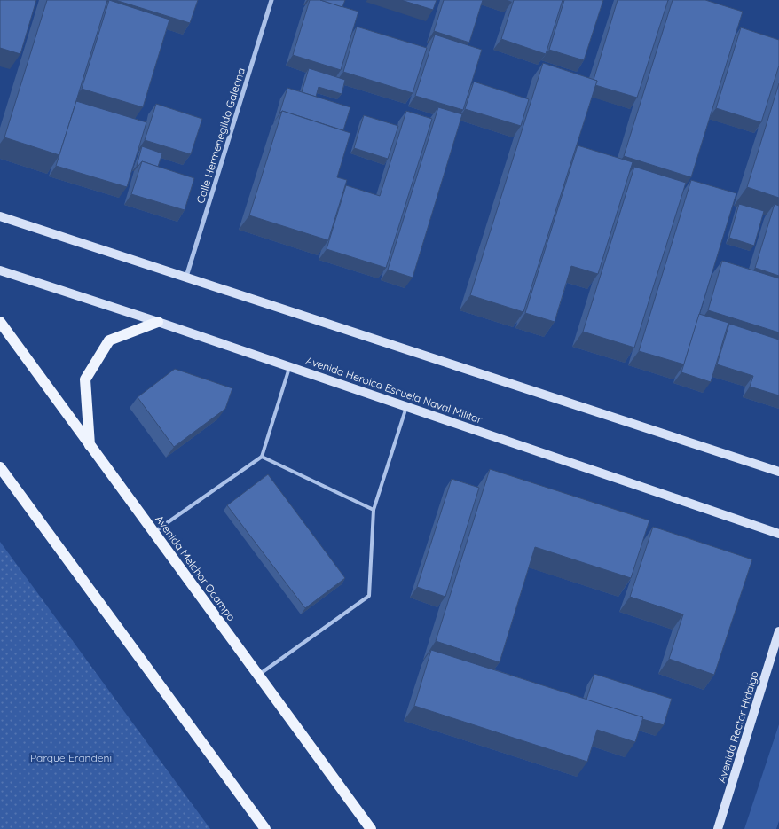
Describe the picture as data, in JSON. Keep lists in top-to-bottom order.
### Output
{
  "streets": {
    "main road": ["Avenida Melchor Ocampo"],
    "street": ["Calle Hermenegildo Galeana", "Avenida Heroica Escuela Naval Militar", "Avenida Rector Hidalgo"]
  },
  "parks": ["Parque Erandeni"]
}
